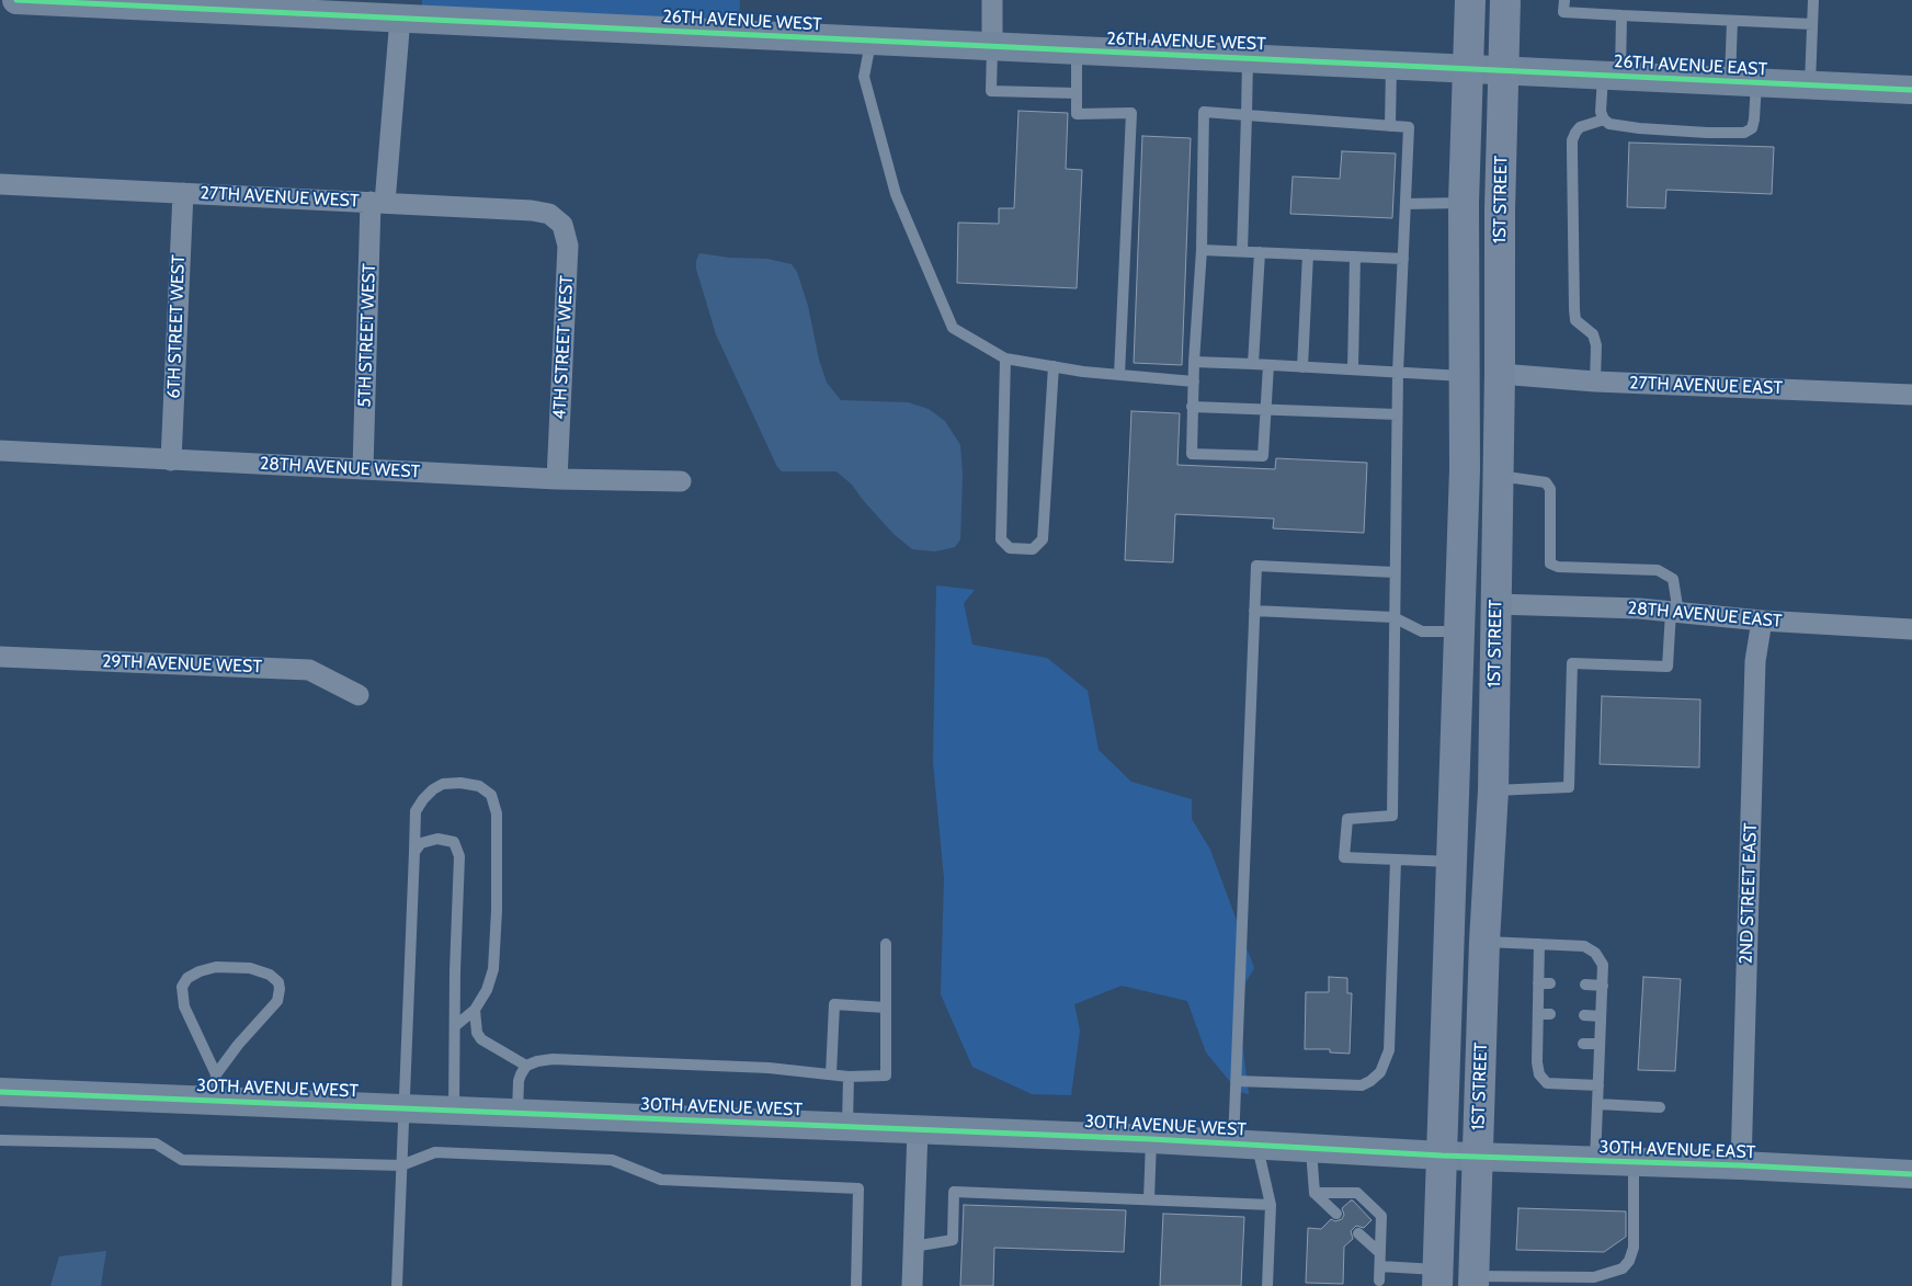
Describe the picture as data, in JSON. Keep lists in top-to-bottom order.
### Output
{
  "streets": {
    "main road": ["1ST STREET"],
    "street": [
      "26TH AVENUE WEST",
      "26TH AVENUE EAST",
      "27TH AVENUE WEST",
      "6TH STREET WEST",
      "5TH STREET WEST",
      "4TH STREET WEST",
      "27TH AVENUE EAST",
      "28TH AVENUE WEST",
      "28TH AVENUE EAST",
      "29TH AVENUE WEST",
      "2ND STREET EAST",
      "30TH AVENUE WEST",
      "30TH AVENUE EAST"
    ]
  },
  "crossings": [
    ["26TH AVENUE WEST", "26TH AVENUE EAST"],
    ["26TH AVENUE WEST", "1ST STREET"],
    ["26TH AVENUE WEST", "5TH STREET WEST"],
    ["26TH AVENUE EAST", "1ST STREET"],
    ["27TH AVENUE WEST", "6TH STREET WEST"],
    ["27TH AVENUE WEST", "5TH STREET WEST"],
    ["27TH AVENUE WEST", "4TH STREET WEST"],
    ["1ST STREET", "27TH AVENUE EAST"],
    ["1ST STREET", "28TH AVENUE EAST"],
    ["1ST STREET", "30TH AVENUE WEST"],
    ["1ST STREET", "30TH AVENUE EAST"],
    ["6TH STREET WEST", "28TH AVENUE WEST"],
    ["5TH STREET WEST", "28TH AVENUE WEST"],
    ["4TH STREET WEST", "28TH AVENUE WEST"],
    ["28TH AVENUE EAST", "2ND STREET EAST"],
    ["2ND STREET EAST", "30TH AVENUE EAST"],
    ["30TH AVENUE WEST", "30TH AVENUE EAST"]
  ]
}
